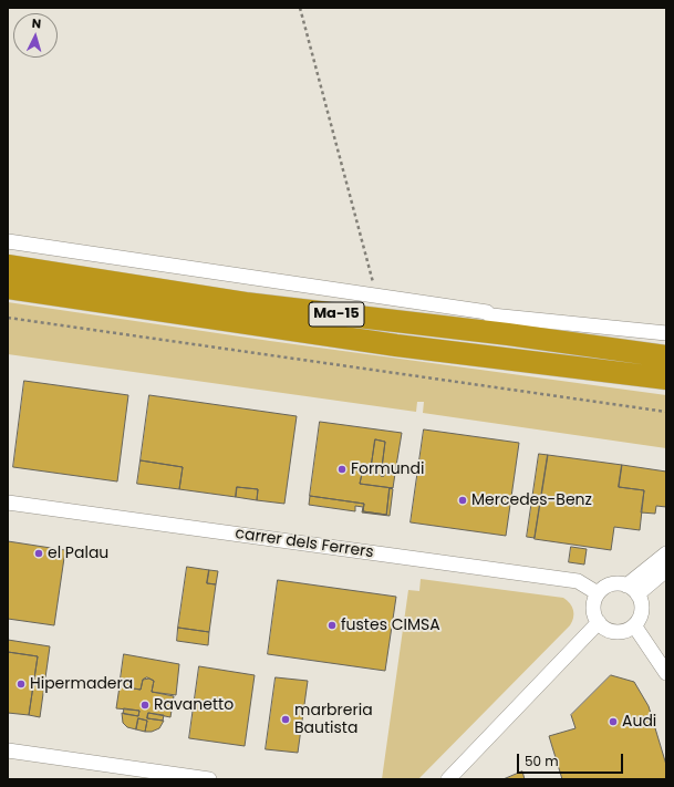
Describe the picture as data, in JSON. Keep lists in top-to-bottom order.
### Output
{
  "streets": {
    "highway": ["Ma-15"],
    "street": ["carrer dels Ferrers"]
  },
  "places": [
    "Formundi",
    "Mercedes-Benz",
    "el Palau",
    "fustes CIMSA",
    "Hipermadera",
    "Ravanetto",
    "marbreria Bautista",
    "Audi"
  ],
  "scale_bar": "50 m",
  "north": "top"
}
